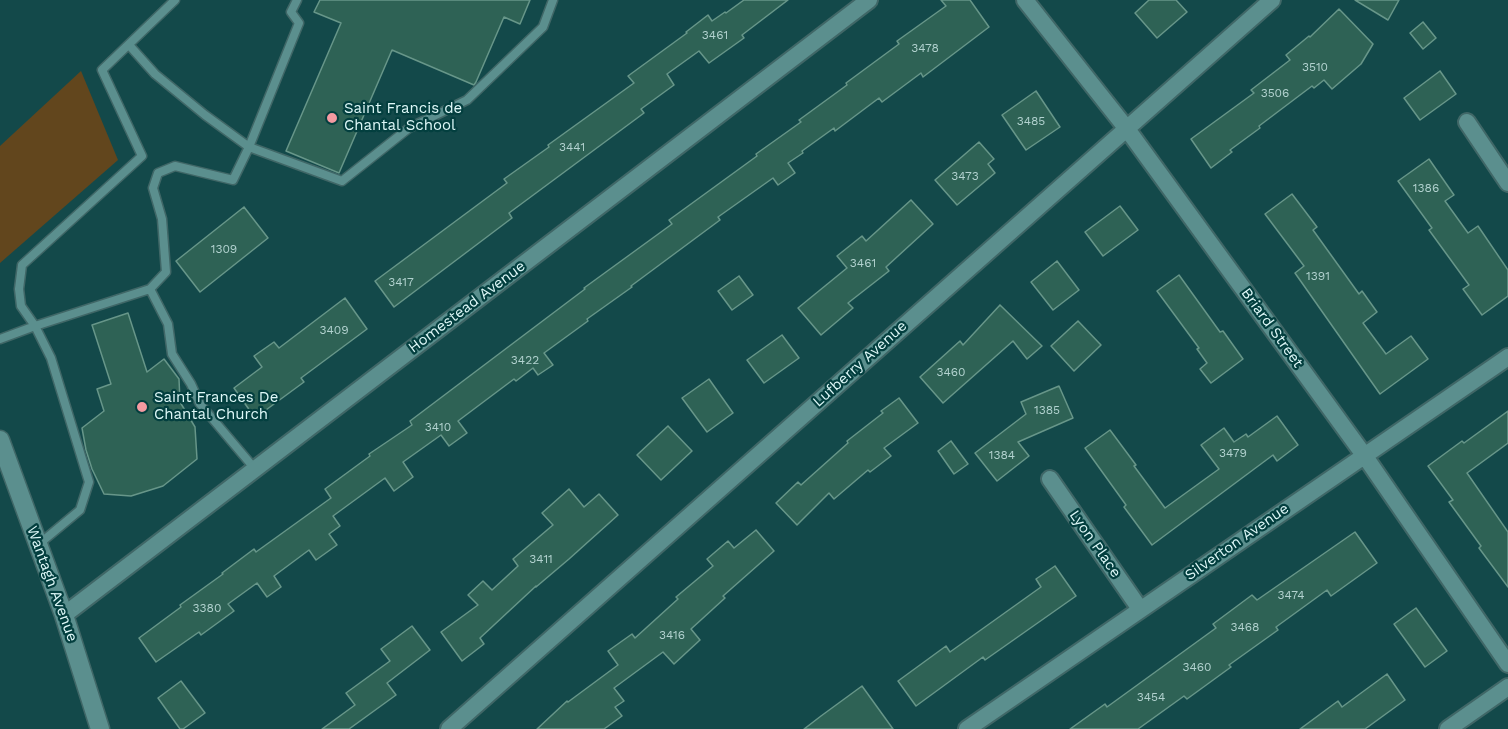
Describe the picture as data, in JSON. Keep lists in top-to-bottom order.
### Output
{
  "streets": {
    "main road": ["Wantagh Avenue"],
    "street": [
      "Homestead Avenue",
      "Briard Street",
      "Lufberry Avenue",
      "Silverton Avenue",
      "Lyon Place"
    ]
  },
  "crossings": [
    ["Homestead Avenue", "Wantagh Avenue"],
    ["Briard Street", "Lufberry Avenue"],
    ["Briard Street", "Silverton Avenue"],
    ["Silverton Avenue", "Lyon Place"]
  ],
  "places": ["Saint Francis de Chantal School", "Saint Frances De Chantal Church"],
  "house_numbers": [
    "3461",
    "3478",
    "3510",
    "3506",
    "3485",
    "3441",
    "3473",
    "1386",
    "1309",
    "3461",
    "1391",
    "3417",
    "3409",
    "3422",
    "3460",
    "1385",
    "3410",
    "3479",
    "1384",
    "3411",
    "3474",
    "3380",
    "3468",
    "3416",
    "3460",
    "3454"
  ]
}
